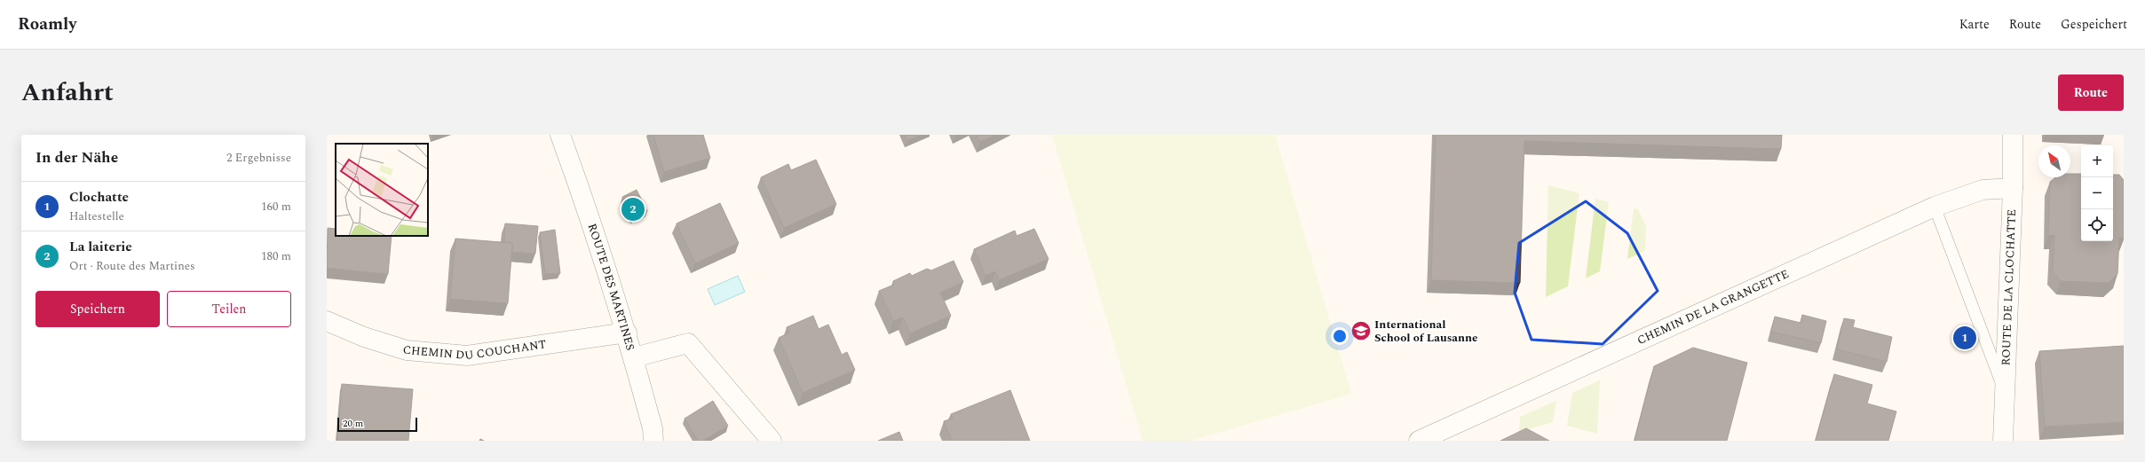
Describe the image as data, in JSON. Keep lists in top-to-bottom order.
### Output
{
  "streets": {
    "street": [
      "ROUTE DES MARTINES",
      "ROUTE DE LA CLOCHATTE",
      "CHEMIN DE LA GRANGETTE",
      "CHEMIN DU COUCHANT"
    ]
  },
  "crossings": [
    ["ROUTE DES MARTINES", "CHEMIN DU COUCHANT"],
    ["ROUTE DE LA CLOCHATTE", "CHEMIN DE LA GRANGETTE"]
  ],
  "places": {
    "school or university": ["International School of Lausanne"]
  },
  "scale_bar": "20 m",
  "north": "top left",
  "page": {
    "header": "Roamly",
    "nav": ["Karte", "Route", "Gespeichert"],
    "title": "Anfahrt",
    "buttons": [
      "Route",
      ["Speichern", "Teilen"]
    ],
    "heading": ["In der Nähe", "2 Ergebnisse"],
    "map_buttons": ["+", "−"],
    "list": [
      {
        "mark": "1",
        "name": "Clochatte",
        "note": "Haltestelle",
        "value": "160 m"
      },
      {
        "mark": "2",
        "name": "La laiterie",
        "note": "Ort · Route des Martines",
        "value": "180 m"
      }
    ],
    "pins": ["2", "1"],
    "scale": "20 m"
  }
}
